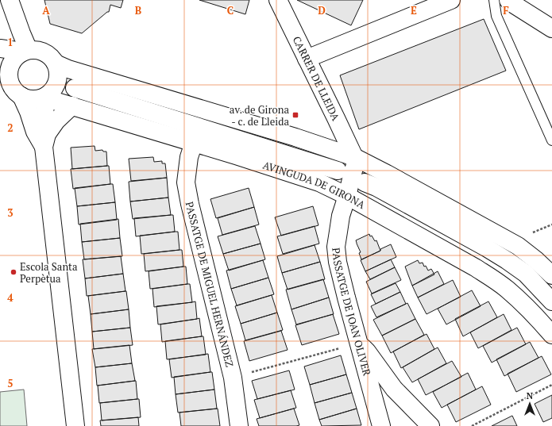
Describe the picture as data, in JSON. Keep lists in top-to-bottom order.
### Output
{
  "streets": {
    "street": [
      "CARRER DE LLEIDA",
      "AVINGUDA DE GIRONA",
      "PASSATGE DE MIGUEL HERNÁNDEZ",
      "PASSATGE DE JOAN OLIVER"
    ]
  },
  "crossings": [
    ["CARRER DE LLEIDA", "PASSATGE DE JOAN OLIVER"],
    ["AVINGUDA DE GIRONA", "PASSATGE DE MIGUEL HERNÁNDEZ"],
    ["AVINGUDA DE GIRONA", "PASSATGE DE JOAN OLIVER"]
  ],
  "places": {
    "transit": ["av. de Girona - c. de Lleida"],
    "other": ["Escola Santa Perpètua"]
  },
  "north": "top",
  "grid": {
    "columns": [
      "A",
      "B",
      "C",
      "D",
      "E",
      "F"
    ],
    "rows": [
      "1",
      "2",
      "3",
      "4",
      "5"
    ]
  }
}
